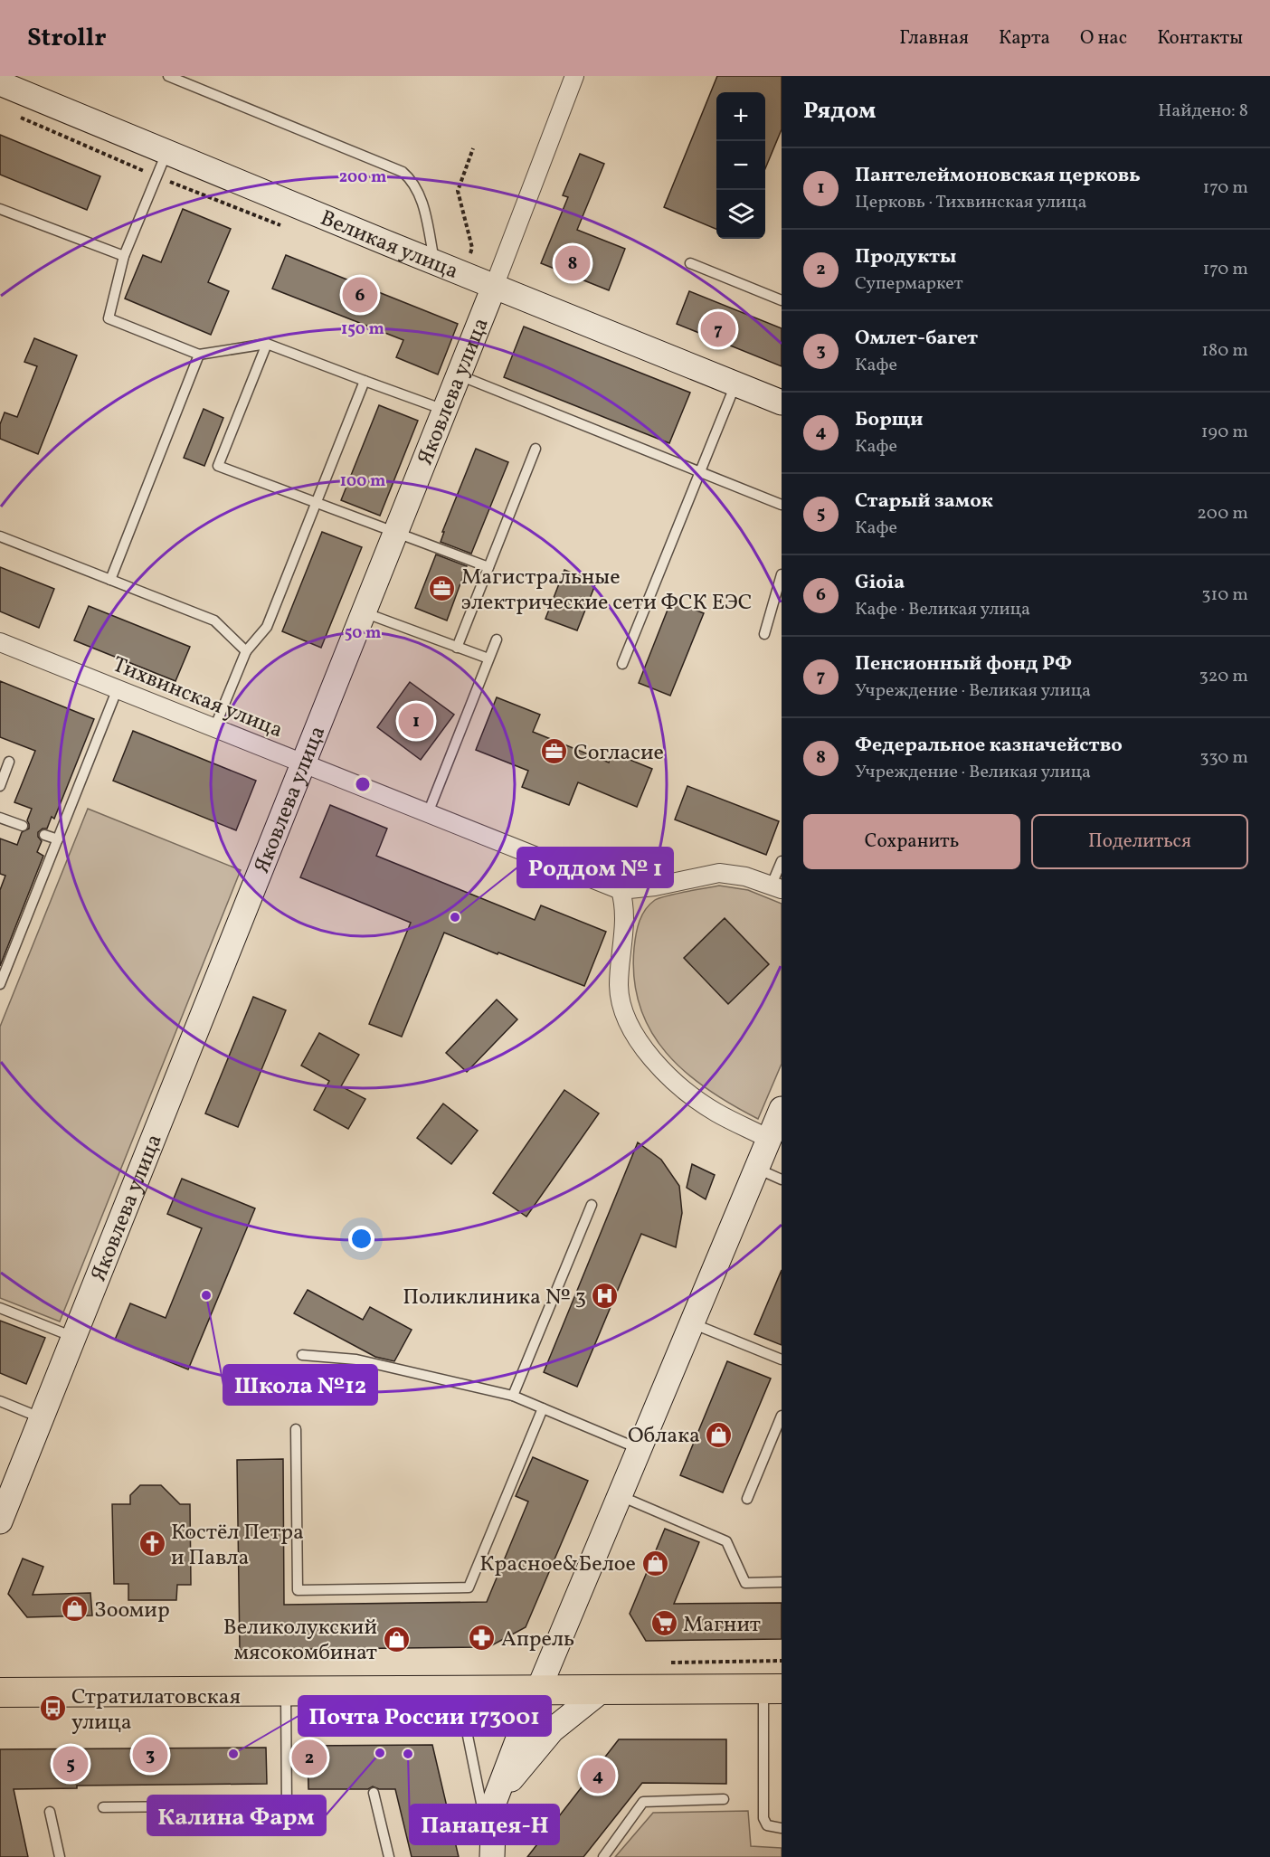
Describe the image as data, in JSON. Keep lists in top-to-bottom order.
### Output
{
  "streets": {
    "street": ["Великая улица", "Яковлева улица", "Тихвинская улица"]
  },
  "crossings": [
    ["Великая улица", "Яковлева улица"],
    ["Яковлева улица", "Тихвинская улица"]
  ],
  "places": {
    "office": ["Магистральные электрические сети ФСК ЕЭС", "Согласие"],
    "other": [
      "Роддом № 1",
      "Школа №12",
      "Калина Фарм",
      "Почта России 173001",
      "Панацея-Н"
    ],
    "hospital": ["Поликлиника № 3"],
    "shop": [
      "Облака",
      "Красное&Белое",
      "Зоомир",
      "Великолукский мясокомбинат"
    ],
    "church": ["Костёл Петра и Павла"],
    "supermarket": ["Магнит"],
    "pharmacy": ["Апрель"],
    "bus stop": ["Стратилатовская улица"]
  },
  "page": {
    "header": "Strollr",
    "nav": [
      "Главная",
      "Карта",
      "О нас",
      "Контакты"
    ],
    "heading": ["Рядом", "Найдено: 8"],
    "map_buttons": ["+", "−"],
    "list": [
      {
        "mark": "1",
        "name": "Пантелеймоновская церковь",
        "note": "Церковь · Тихвинская улица",
        "value": "170 m"
      },
      {
        "mark": "2",
        "name": "Продукты",
        "note": "Супермаркет",
        "value": "170 m"
      },
      {
        "mark": "3",
        "name": "Омлет-багет",
        "note": "Кафе",
        "value": "180 m"
      },
      {
        "mark": "4",
        "name": "Борщи",
        "note": "Кафе",
        "value": "190 m"
      },
      {
        "mark": "5",
        "name": "Старый замок",
        "note": "Кафе",
        "value": "200 m"
      },
      {
        "mark": "6",
        "name": "Gioia",
        "note": "Кафе · Великая улица",
        "value": "310 m"
      },
      {
        "mark": "7",
        "name": "Пенсионный фонд РФ",
        "note": "Учреждение · Великая улица",
        "value": "320 m"
      },
      {
        "mark": "8",
        "name": "Федеральное казначейство",
        "note": "Учреждение · Великая улица",
        "value": "330 m"
      }
    ],
    "pins": [
      "8",
      "6",
      "7",
      "1",
      "3",
      "2",
      "5",
      "4"
    ],
    "buttons": ["Сохранить", "Поделиться"]
  },
  "rings": [
    "200 m",
    "150 m",
    "100 m",
    "50 m"
  ]
}
